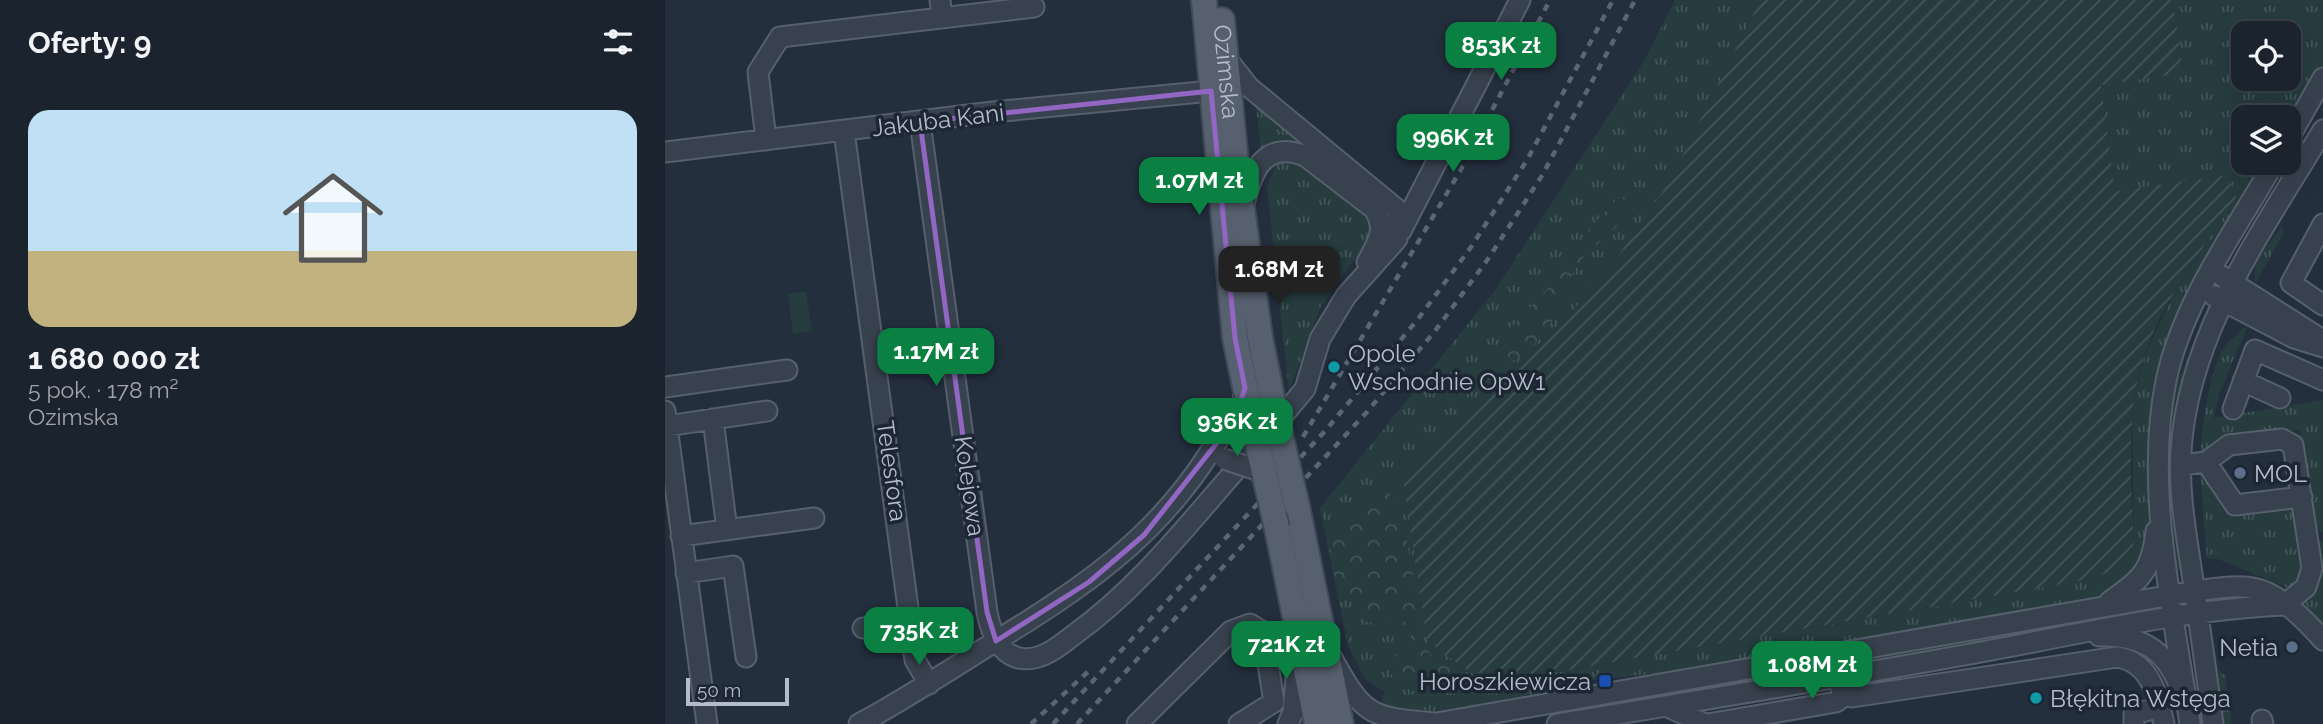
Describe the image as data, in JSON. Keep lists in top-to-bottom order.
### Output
{
  "streets": {
    "main road": ["Ozimska"],
    "street": ["Jakuba Kani", "Telesfora", "Kolejowa"]
  },
  "crossings": [
    ["Ozimska", "Jakuba Kani"],
    ["Jakuba Kani", "Telesfora"],
    ["Jakuba Kani", "Kolejowa"]
  ],
  "places": {
    "other": [
      "Opole Wschodnie OpW1",
      "MOL",
      "Netia",
      "Błękitna Wstęga"
    ],
    "transit": ["Horoszkiewicza"]
  },
  "scale_bar": "50 m",
  "page": {
    "heading": "Oferty: 9",
    "price": [
      "853K zł",
      "996K zł",
      "1.07M zł",
      "1.68M zł",
      "1.17M zł",
      "936K zł",
      "735K zł",
      "721K zł",
      "1.08M zł"
    ],
    "list": [
      {
        "name": "1 680 000 zł",
        "note": "5 pok. · 178 m² · Ozimska"
      }
    ],
    "scale": "50 m"
  }
}
